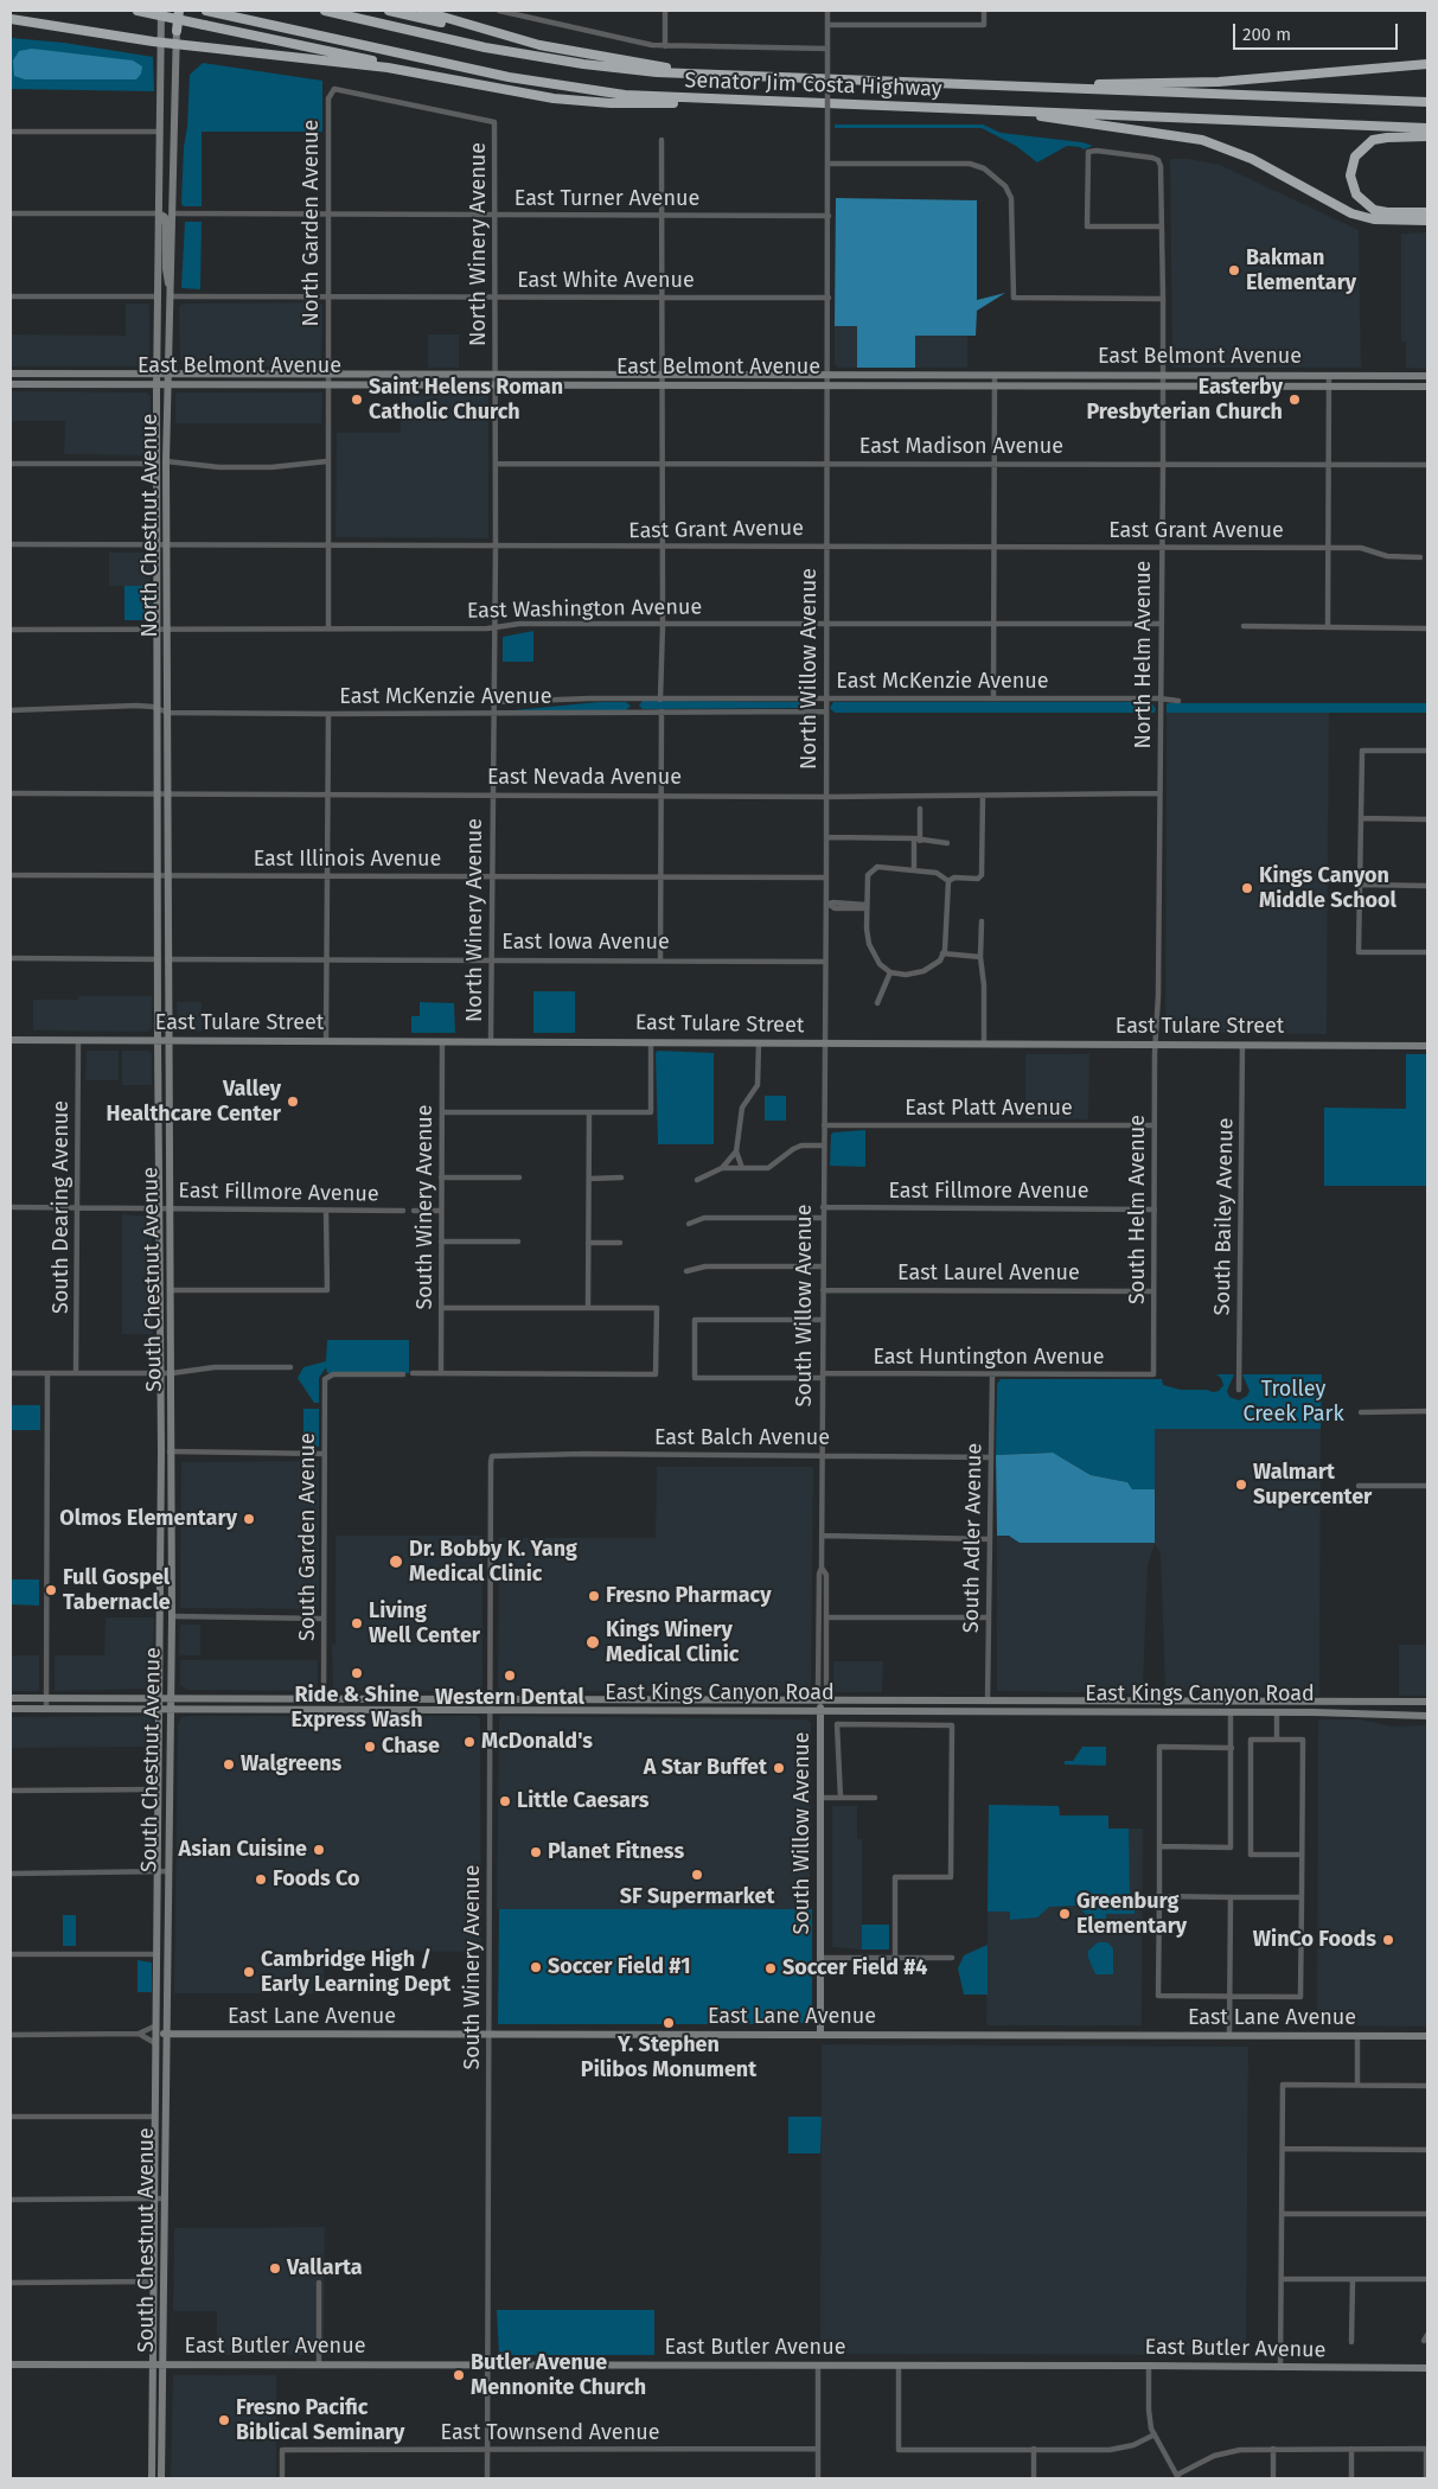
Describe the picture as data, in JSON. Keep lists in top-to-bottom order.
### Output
{
  "streets": {
    "highway": ["Senator Jim Costa Highway"],
    "main road": [
      "East Belmont Avenue",
      "North Chestnut Avenue",
      "East Tulare Street",
      "South Chestnut Avenue",
      "South Willow Avenue",
      "East Kings Canyon Road",
      "East Lane Avenue",
      "East Butler Avenue"
    ],
    "street": [
      "East Turner Avenue",
      "North Garden Avenue",
      "North Winery Avenue",
      "East White Avenue",
      "East Madison Avenue",
      "East Grant Avenue",
      "East Washington Avenue",
      "North Helm Avenue",
      "North Willow Avenue",
      "East McKenzie Avenue",
      "East Nevada Avenue",
      "East Illinois Avenue",
      "East Iowa Avenue",
      "East Platt Avenue",
      "East Fillmore Avenue",
      "South Dearing Avenue",
      "South Winery Avenue",
      "South Helm Avenue",
      "South Bailey Avenue",
      "East Laurel Avenue",
      "East Huntington Avenue",
      "East Balch Avenue",
      "South Garden Avenue",
      "South Adler Avenue",
      "East Townsend Avenue"
    ]
  },
  "crossings": [
    ["East Turner Avenue", "North Garden Avenue"],
    ["East Turner Avenue", "North Winery Avenue"],
    ["East Turner Avenue", "North Chestnut Avenue"],
    ["East Turner Avenue", "North Willow Avenue"],
    ["North Garden Avenue", "North Winery Avenue"],
    ["North Garden Avenue", "East White Avenue"],
    ["North Garden Avenue", "East Belmont Avenue"],
    ["North Garden Avenue", "East Grant Avenue"],
    ["North Garden Avenue", "East Washington Avenue"],
    ["North Winery Avenue", "East White Avenue"],
    ["North Winery Avenue", "East Belmont Avenue"],
    ["North Winery Avenue", "East Madison Avenue"],
    ["North Winery Avenue", "East Grant Avenue"],
    ["North Winery Avenue", "East Washington Avenue"],
    ["North Winery Avenue", "East McKenzie Avenue"],
    ["North Winery Avenue", "East Nevada Avenue"],
    ["North Winery Avenue", "East Illinois Avenue"],
    ["North Winery Avenue", "East Iowa Avenue"],
    ["North Winery Avenue", "East Tulare Street"],
    ["East White Avenue", "North Chestnut Avenue"],
    ["East White Avenue", "North Willow Avenue"],
    ["East Belmont Avenue", "North Chestnut Avenue"],
    ["East Belmont Avenue", "North Helm Avenue"],
    ["East Belmont Avenue", "North Willow Avenue"],
    ["East Madison Avenue", "North Helm Avenue"],
    ["East Madison Avenue", "North Willow Avenue"],
    ["North Chestnut Avenue", "East Grant Avenue"],
    ["North Chestnut Avenue", "East Washington Avenue"],
    ["North Chestnut Avenue", "East McKenzie Avenue"],
    ["North Chestnut Avenue", "East Nevada Avenue"],
    ["North Chestnut Avenue", "East Illinois Avenue"],
    ["North Chestnut Avenue", "East Iowa Avenue"],
    ["North Chestnut Avenue", "East Tulare Street"],
    ["North Chestnut Avenue", "South Chestnut Avenue"],
    ["East Grant Avenue", "North Helm Avenue"],
    ["East Grant Avenue", "North Willow Avenue"],
    ["East Washington Avenue", "North Helm Avenue"],
    ["East Washington Avenue", "North Willow Avenue"],
    ["North Helm Avenue", "East McKenzie Avenue"],
    ["North Helm Avenue", "East Nevada Avenue"],
    ["North Helm Avenue", "East Tulare Street"],
    ["North Helm Avenue", "South Helm Avenue"],
    ["North Willow Avenue", "East McKenzie Avenue"],
    ["North Willow Avenue", "East Nevada Avenue"],
    ["North Willow Avenue", "East Illinois Avenue"],
    ["North Willow Avenue", "East Iowa Avenue"],
    ["North Willow Avenue", "East Tulare Street"],
    ["North Willow Avenue", "South Willow Avenue"],
    ["East Tulare Street", "South Dearing Avenue"],
    ["East Tulare Street", "South Winery Avenue"],
    ["East Tulare Street", "South Helm Avenue"],
    ["East Tulare Street", "South Bailey Avenue"],
    ["East Tulare Street", "South Chestnut Avenue"],
    ["East Tulare Street", "South Willow Avenue"],
    ["East Platt Avenue", "South Helm Avenue"],
    ["East Platt Avenue", "South Willow Avenue"],
    ["East Fillmore Avenue", "South Dearing Avenue"],
    ["East Fillmore Avenue", "South Helm Avenue"],
    ["East Fillmore Avenue", "South Chestnut Avenue"],
    ["East Fillmore Avenue", "South Willow Avenue"],
    ["South Winery Avenue", "East Balch Avenue"],
    ["South Winery Avenue", "East Kings Canyon Road"],
    ["South Winery Avenue", "East Lane Avenue"],
    ["South Winery Avenue", "East Butler Avenue"],
    ["South Winery Avenue", "East Townsend Avenue"],
    ["South Helm Avenue", "East Laurel Avenue"],
    ["South Helm Avenue", "East Huntington Avenue"],
    ["East Laurel Avenue", "South Willow Avenue"],
    ["South Chestnut Avenue", "East Kings Canyon Road"],
    ["South Chestnut Avenue", "East Lane Avenue"],
    ["South Chestnut Avenue", "East Butler Avenue"],
    ["South Willow Avenue", "East Huntington Avenue"],
    ["South Willow Avenue", "East Balch Avenue"],
    ["South Willow Avenue", "East Kings Canyon Road"],
    ["South Willow Avenue", "East Lane Avenue"],
    ["East Huntington Avenue", "South Adler Avenue"],
    ["East Balch Avenue", "South Adler Avenue"],
    ["South Garden Avenue", "East Kings Canyon Road"],
    ["South Adler Avenue", "East Kings Canyon Road"]
  ],
  "parks": ["Trolley Creek Park"],
  "places": [
    "Bakman Elementary",
    "Saint Helens Roman Catholic Church",
    "Easterby Presbyterian Church",
    "Kings Canyon Middle School",
    "Valley Healthcare Center",
    "Walmart Supercenter",
    "Olmos Elementary",
    "Dr. Bobby K. Yang Medical Clinic",
    "Full Gospel Tabernacle",
    "Fresno Pharmacy",
    "Living Well Center",
    "Kings Winery Medical Clinic",
    "Ride & Shine Express Wash",
    "Western Dental",
    "McDonald's",
    "Chase",
    "Walgreens",
    "A Star Buffet",
    "Little Caesars",
    "Asian Cuisine",
    "Planet Fitness",
    "SF Supermarket",
    "Foods Co",
    "Greenburg Elementary",
    "WinCo Foods",
    "Soccer Field #1",
    "Soccer Field #4",
    "Cambridge High / Early Learning Dept",
    "Y. Stephen Pilibos Monument",
    "Vallarta",
    "Butler Avenue Mennonite Church",
    "Fresno Pacific Biblical Seminary"
  ],
  "scale_bar": "200 m"
}
